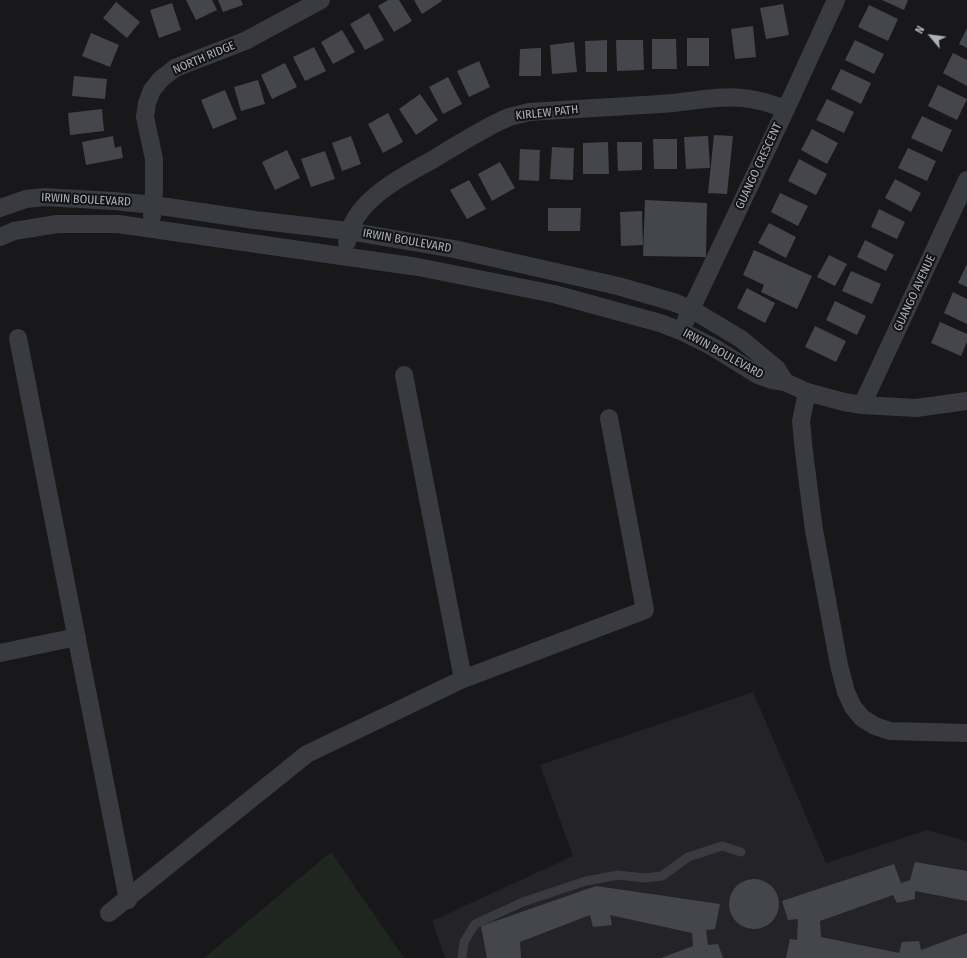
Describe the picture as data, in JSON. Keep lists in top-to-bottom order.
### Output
{
  "streets": {
    "street": [
      "NORTH RIDGE",
      "KIRLEW PATH",
      "GUANGO CRESCENT",
      "IRWIN BOULEVARD",
      "GUANGO AVENUE"
    ]
  },
  "crossings": [
    ["NORTH RIDGE", "IRWIN BOULEVARD"],
    ["KIRLEW PATH", "GUANGO CRESCENT"],
    ["KIRLEW PATH", "IRWIN BOULEVARD"],
    ["GUANGO CRESCENT", "IRWIN BOULEVARD"],
    ["IRWIN BOULEVARD", "GUANGO AVENUE"]
  ],
  "north": "top left"
}
